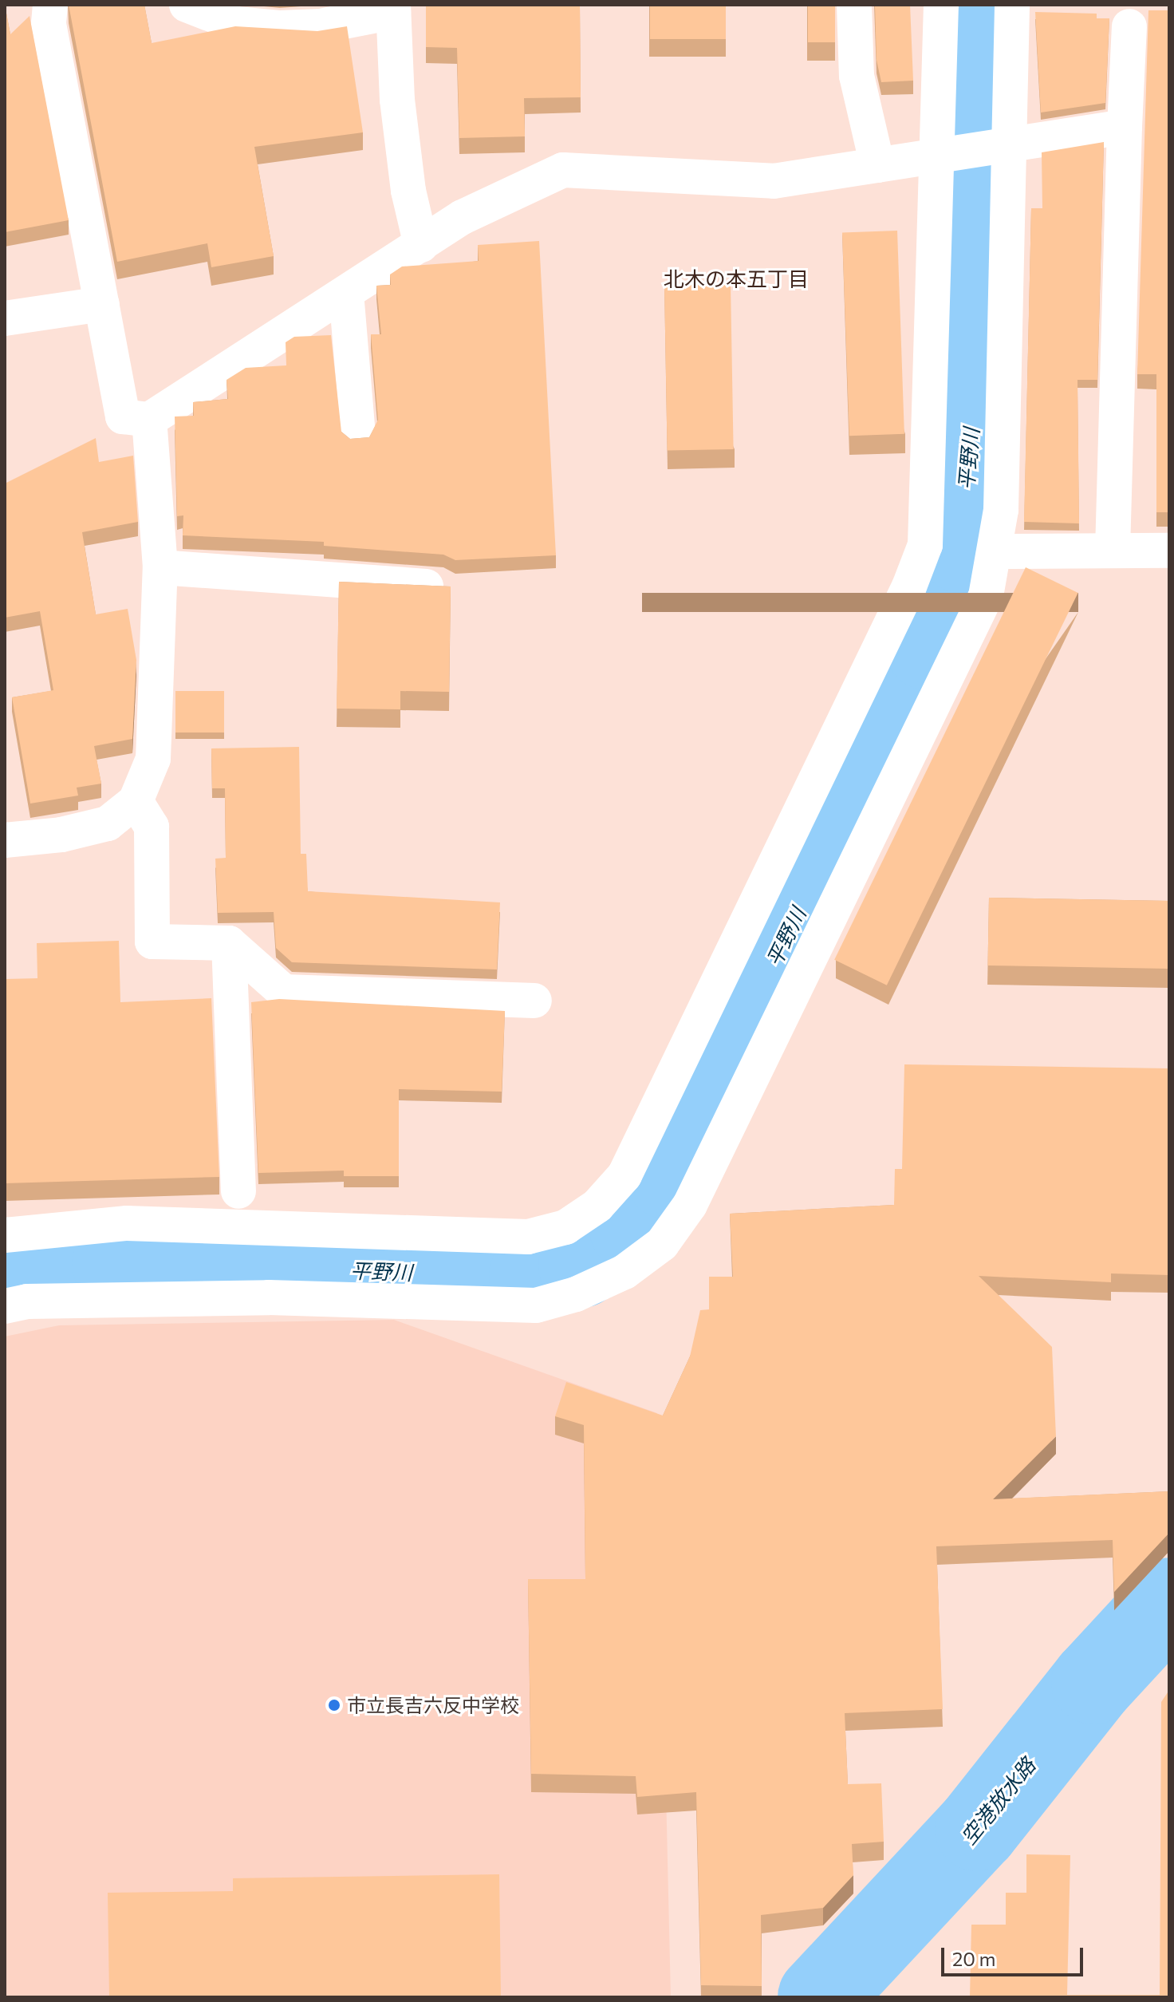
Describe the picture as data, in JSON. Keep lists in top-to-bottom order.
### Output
{
  "districts": ["北木の本五丁目"],
  "water": ["平野川", "空港放水路"],
  "places": ["市立長吉六反中学校"],
  "scale_bar": "20 m"
}
